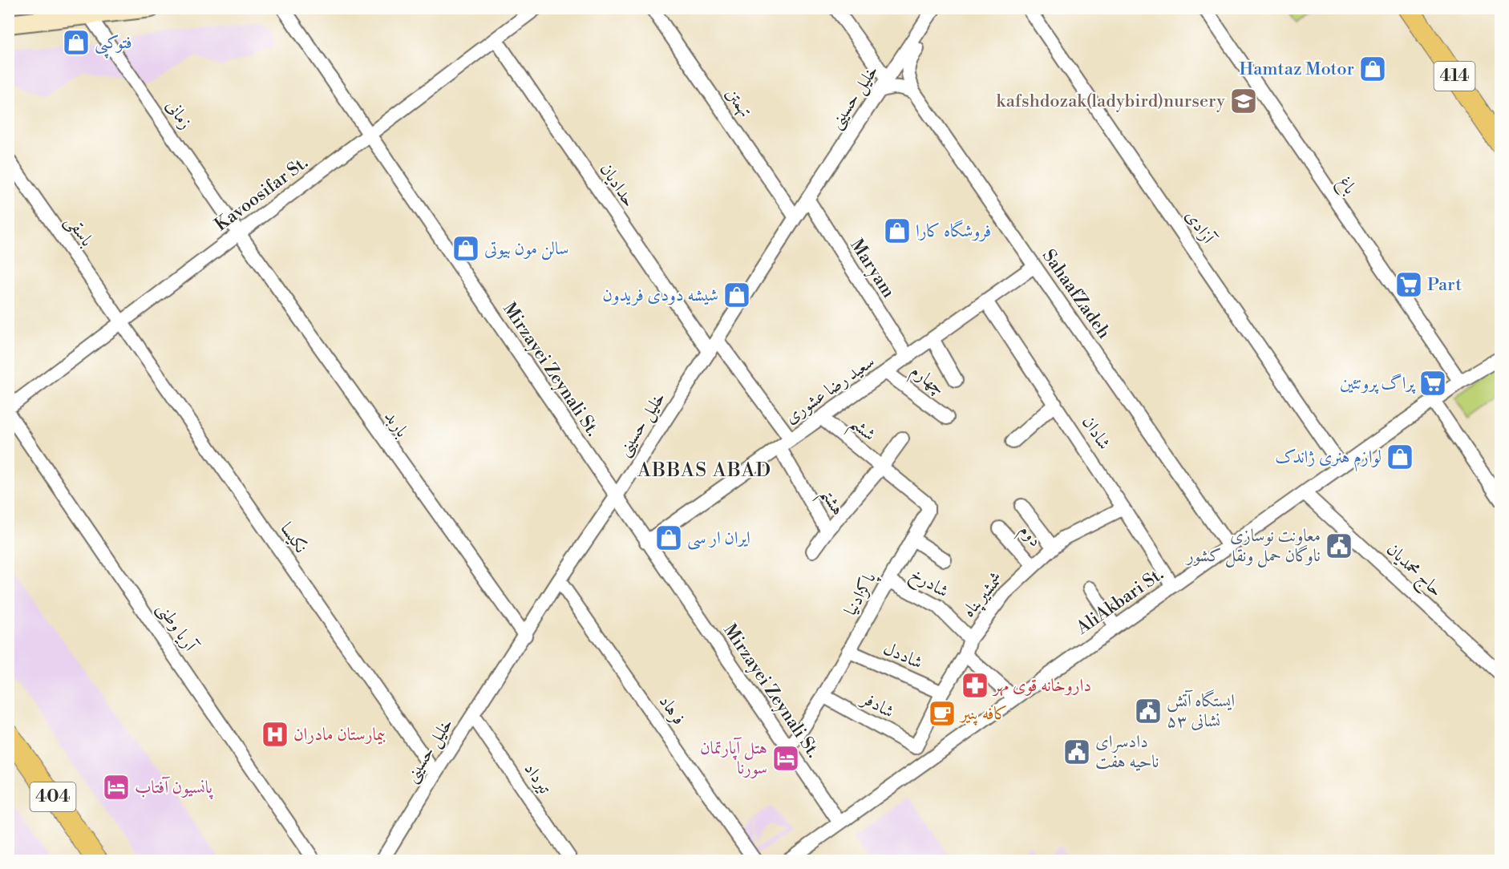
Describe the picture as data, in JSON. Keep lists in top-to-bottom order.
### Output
{
  "streets": {
    "main road": ["414", "404"],
    "street": [
      "خلیل حسینی",
      "تهمتن",
      "زمانی",
      "حدادیان",
      "باغ",
      "Kavoosifar St.",
      "آزادی",
      "باسقی",
      "Maryam",
      "SahaafZadeh",
      "Mirzayei Zeynali St.",
      "چهارم",
      "سعید رضا عشوری",
      "باربد",
      "ششم",
      "شادان",
      "هشتم",
      "دوم",
      "نکیسا",
      "حاج محمدیان",
      "شادرخ",
      "پاکزادنیا",
      "شمشیرپناه",
      "AliAkbari St.",
      "آریا وطنی",
      "شاددل",
      "شادفر",
      "فرهاد",
      "تیرداد"
    ]
  },
  "crossings": [
    ["خلیل حسینی", "تهمتن"],
    ["خلیل حسینی", "حدادیان"],
    ["خلیل حسینی", "Maryam"],
    ["خلیل حسینی", "Mirzayei Zeynali St."],
    ["خلیل حسینی", "باربد"],
    ["خلیل حسینی", "نکیسا"],
    ["خلیل حسینی", "فرهاد"],
    ["خلیل حسینی", "تیرداد"],
    ["زمانی", "Kavoosifar St."],
    ["زمانی", "باربد"],
    ["حدادیان", "Kavoosifar St."],
    ["حدادیان", "سعید رضا عشوری"],
    ["باغ", "AliAkbari St."],
    ["Kavoosifar St.", "باسقی"],
    ["Kavoosifar St.", "Mirzayei Zeynali St."],
    ["Kavoosifar St.", "باربد"],
    ["Kavoosifar St.", "نکیسا"],
    ["آزادی", "AliAkbari St."],
    ["باسقی", "نکیسا"],
    ["Maryam", "سعید رضا عشوری"],
    ["SahaafZadeh", "سعید رضا عشوری"],
    ["SahaafZadeh", "AliAkbari St."],
    ["Mirzayei Zeynali St.", "سعید رضا عشوری"],
    ["Mirzayei Zeynali St.", "پاکزادنیا"],
    ["Mirzayei Zeynali St.", "AliAkbari St."],
    ["چهارم", "سعید رضا عشوری"],
    ["سعید رضا عشوری", "ششم"],
    ["سعید رضا عشوری", "شادان"],
    ["سعید رضا عشوری", "هشتم"],
    ["ششم", "هشتم"],
    ["ششم", "پاکزادنیا"],
    ["شادان", "شمشیرپناه"],
    ["شادان", "AliAkbari St."],
    ["هشتم", "پاکزادنیا"],
    ["دوم", "شمشیرپناه"],
    ["حاج محمدیان", "AliAkbari St."],
    ["شادرخ", "پاکزادنیا"],
    ["شادرخ", "شمشیرپناه"],
    ["پاکزادنیا", "شاددل"],
    ["پاکزادنیا", "شادفر"],
    ["شمشیرپناه", "شاددل"],
    ["شمشیرپناه", "شادفر"]
  ],
  "districts": ["ABBAS ABAD"],
  "places": {
    "shop": [
      "فتوکپی",
      "Hamtaz Motor",
      "فروشگاه کارا",
      "سالن مون بیوتی",
      "شیشه دودی فریدون",
      "لوازم هنری ژاندک",
      "ایران ار سی"
    ],
    "school or university": ["kafshdozak(ladybird)nursery"],
    "supermarket": ["Part", "پراگ پروتئین"],
    "public building": ["معاونت نوسازی ناوگان حمل ونقل کشور", "ایستگاه آتش نشانی ۵۳", "دادسرای ناحیه هفت"],
    "pharmacy": ["داروخانه قوی مهر"],
    "cafe": ["کافه پنیر"],
    "hospital": ["بیمارستان مادران"],
    "hotel": ["هتل آپارتمان سورنا", "پانسیون آفتاب"]
  }
}
